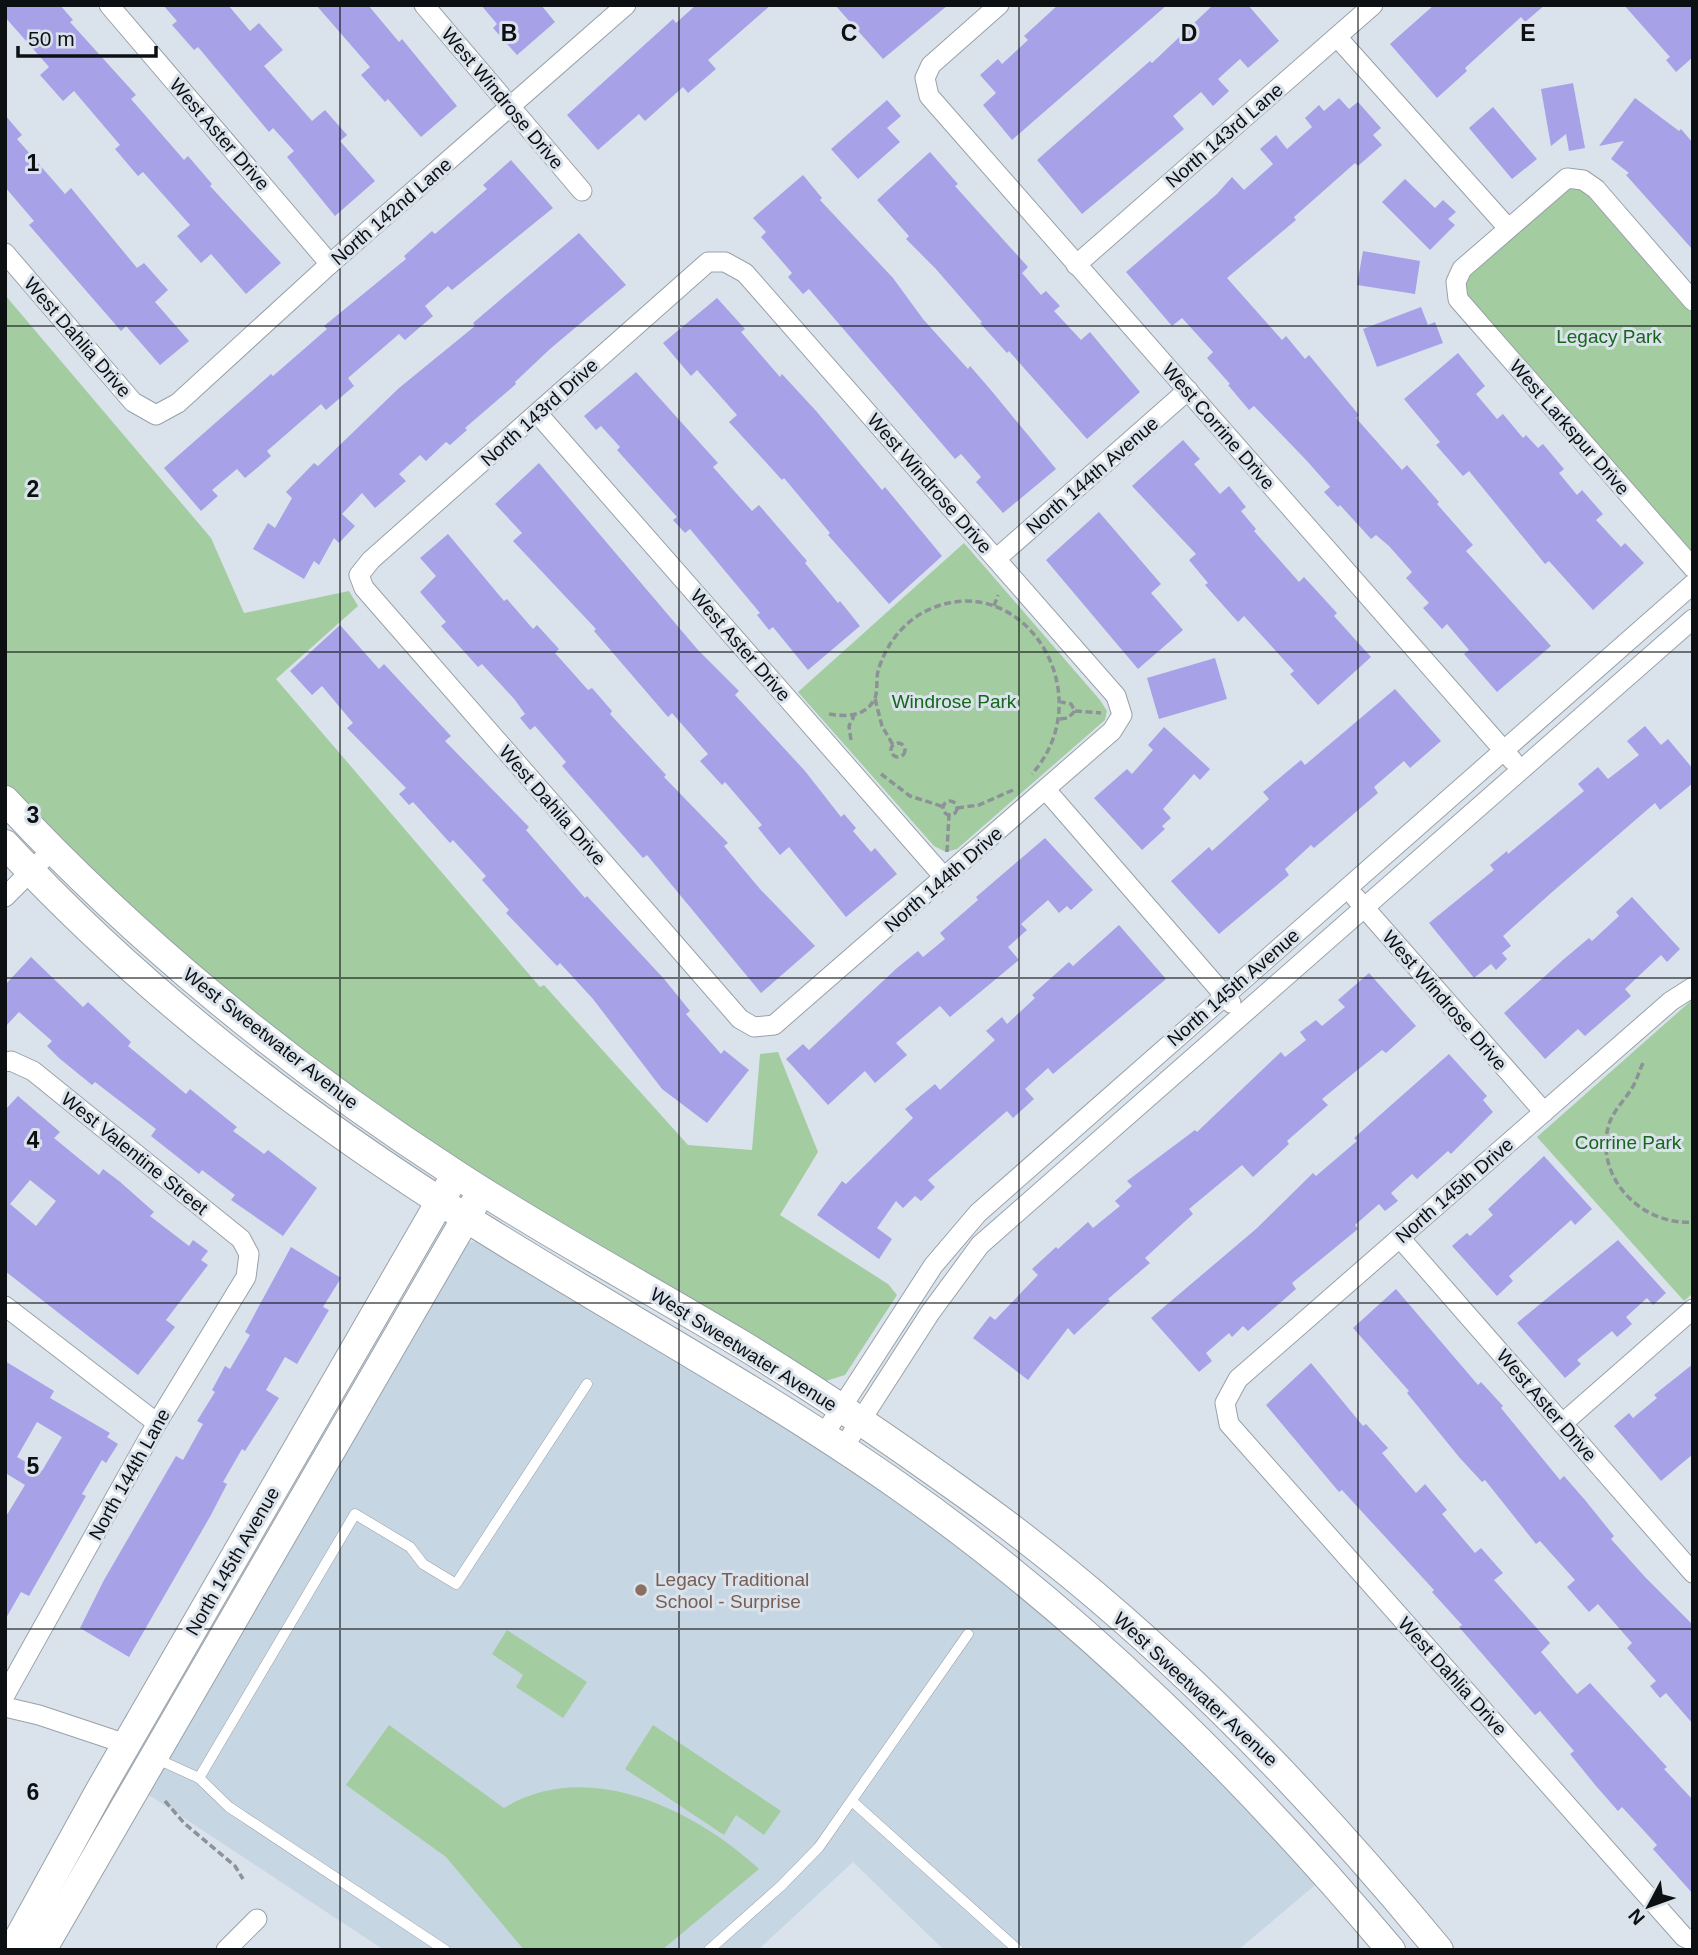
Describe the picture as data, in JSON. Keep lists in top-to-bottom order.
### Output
{
  "streets": {
    "street": [
      "West Windrose Drive",
      "West Aster Drive",
      "North 143rd Lane",
      "North 142nd Lane",
      "West Dahlia Drive",
      "North 143rd Drive",
      "West Corrine Drive",
      "West Larkspur Drive",
      "North 144th Avenue",
      "West Dahila Drive",
      "North 144th Drive",
      "North 145th Avenue",
      "West Sweetwater Avenue",
      "West Valentine Street",
      "North 145th Drive",
      "North 144th Lane"
    ]
  },
  "crossings": [
    ["West Windrose Drive", "North 142nd Lane"],
    ["West Windrose Drive", "North 143rd Drive"],
    ["West Windrose Drive", "North 144th Avenue"],
    ["West Windrose Drive", "North 144th Drive"],
    ["West Windrose Drive", "North 145th Avenue"],
    ["West Windrose Drive", "North 145th Drive"],
    ["West Aster Drive", "North 142nd Lane"],
    ["West Aster Drive", "North 143rd Drive"],
    ["West Aster Drive", "North 144th Drive"],
    ["West Aster Drive", "North 145th Drive"],
    ["North 143rd Lane", "West Corrine Drive"],
    ["North 142nd Lane", "West Dahlia Drive"],
    ["West Dahlia Drive", "North 145th Drive"],
    ["North 143rd Drive", "West Dahila Drive"],
    ["West Corrine Drive", "North 144th Avenue"],
    ["West Corrine Drive", "North 145th Avenue"],
    ["West Dahila Drive", "North 144th Drive"],
    ["North 145th Avenue", "West Sweetwater Avenue"],
    ["West Valentine Street", "North 144th Lane"]
  ],
  "parks": ["Legacy Park", "Windrose Park", "Corrine Park"],
  "places": ["Legacy Traditional School - Surprise"],
  "scale_bar": "50 m",
  "north": "bottom left",
  "grid": {
    "columns": [
      "B",
      "C",
      "D",
      "E"
    ],
    "rows": [
      "1",
      "2",
      "3",
      "4",
      "5",
      "6"
    ]
  }
}
